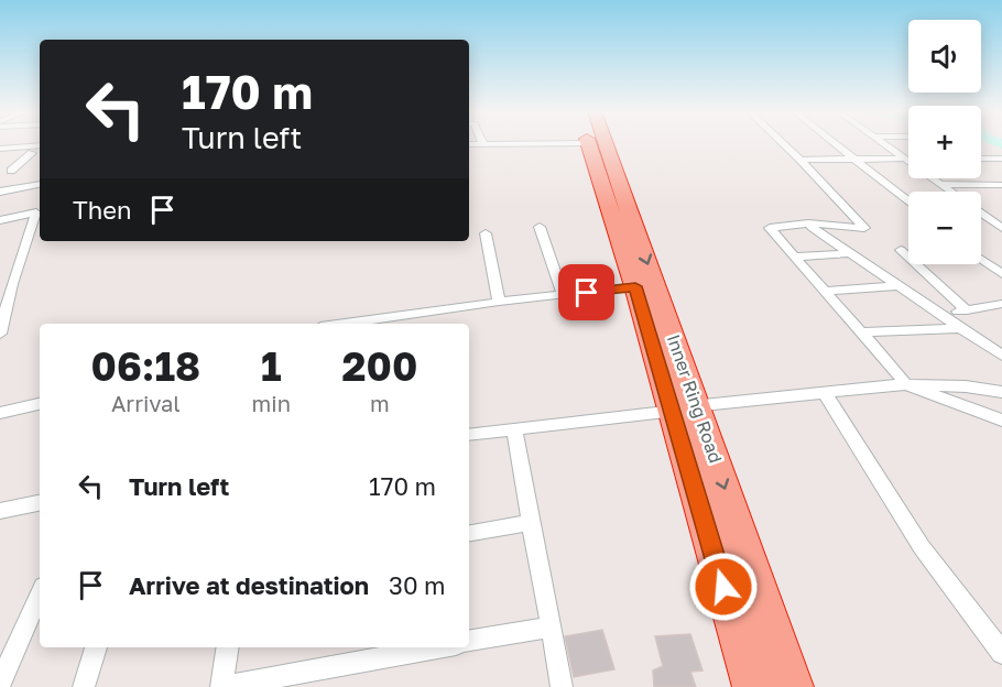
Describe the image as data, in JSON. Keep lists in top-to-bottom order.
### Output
{
  "streets": {
    "highway": ["Inner Ring Road"]
  },
  "page": {
    "map_buttons": ["+", "−"],
    "turn": ["170 m", "Turn left"],
    "then": "Then",
    "eta": [
      "06:18",
      "Arrival",
      "1",
      "min",
      "200",
      "m"
    ],
    "list": [
      {
        "name": "Turn left",
        "value": "170 m"
      },
      {
        "name": "Arrive at destination",
        "value": "30 m"
      }
    ]
  }
}
